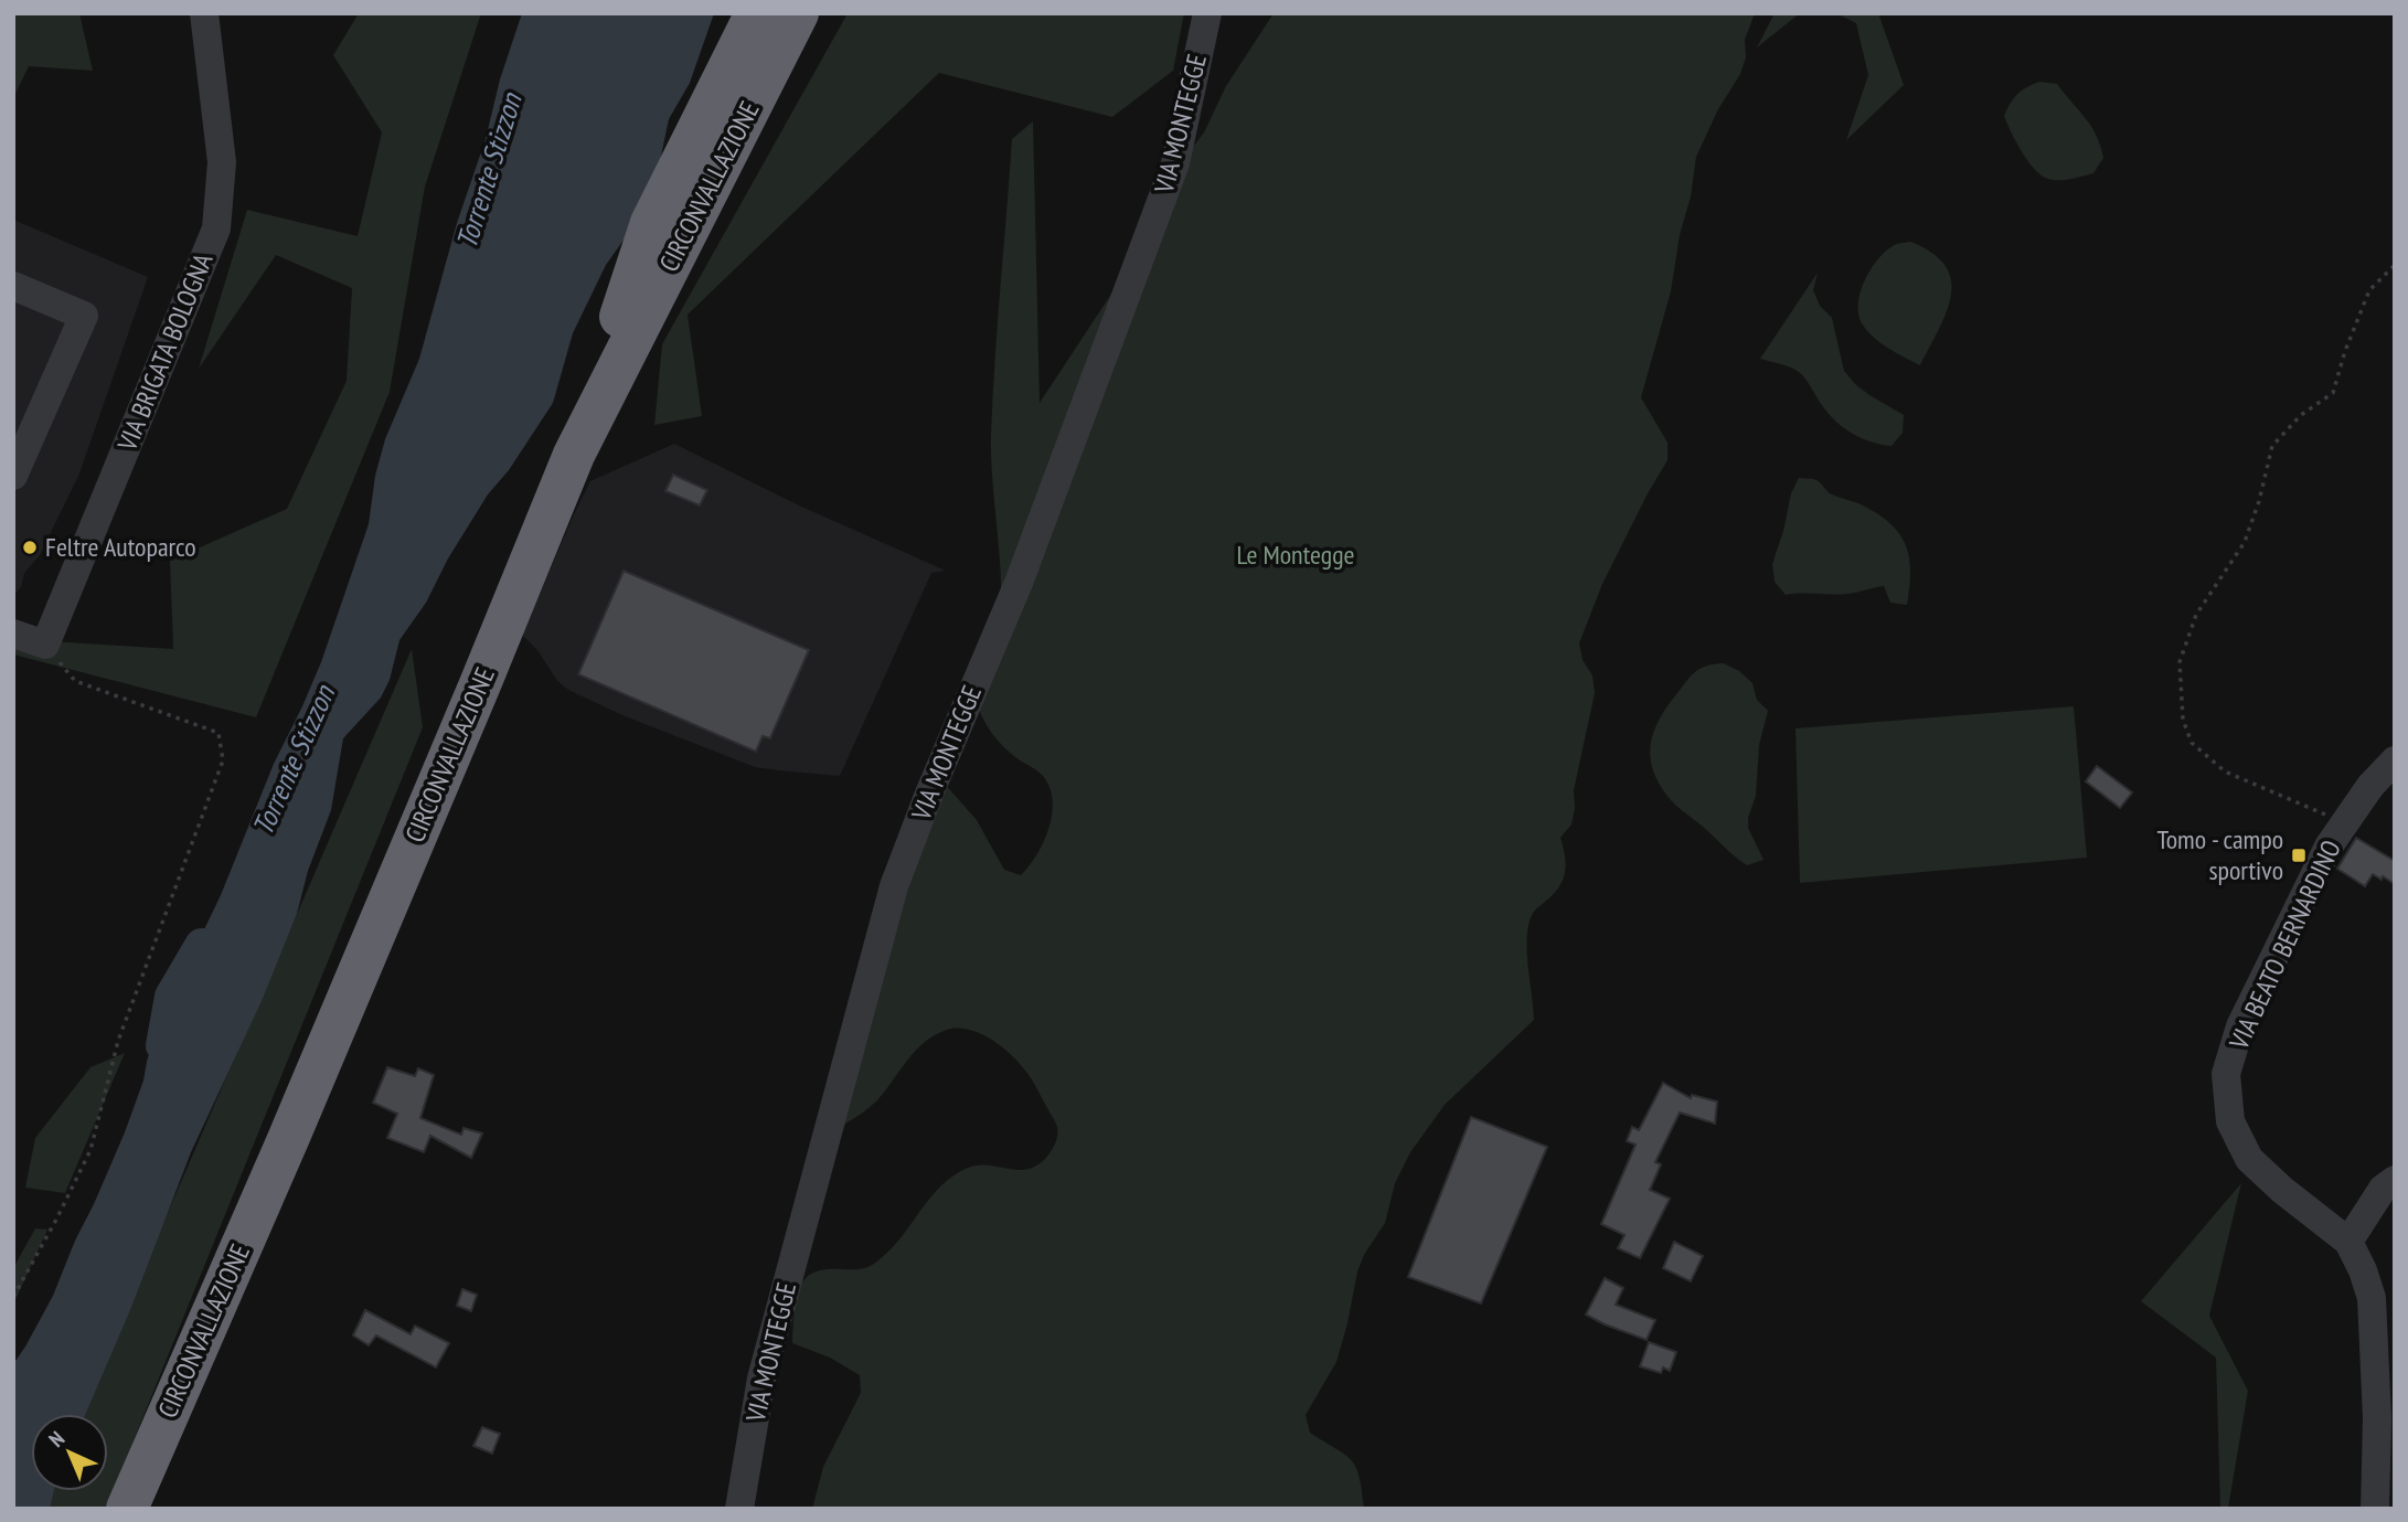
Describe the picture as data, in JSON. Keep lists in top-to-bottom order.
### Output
{
  "streets": {
    "highway": ["CIRCONVALLAZIONE"],
    "street": ["VIA MONTEGGE", "VIA BRIGATA BOLOGNA", "VIA BEATO BERNARDINO"]
  },
  "water": ["Torrente Stizzon"],
  "parks": ["Le Montegge"],
  "places": {
    "other": ["Feltre Autoparco"],
    "transit": ["Tomo - campo sportivo"]
  },
  "north": "top left"
}
